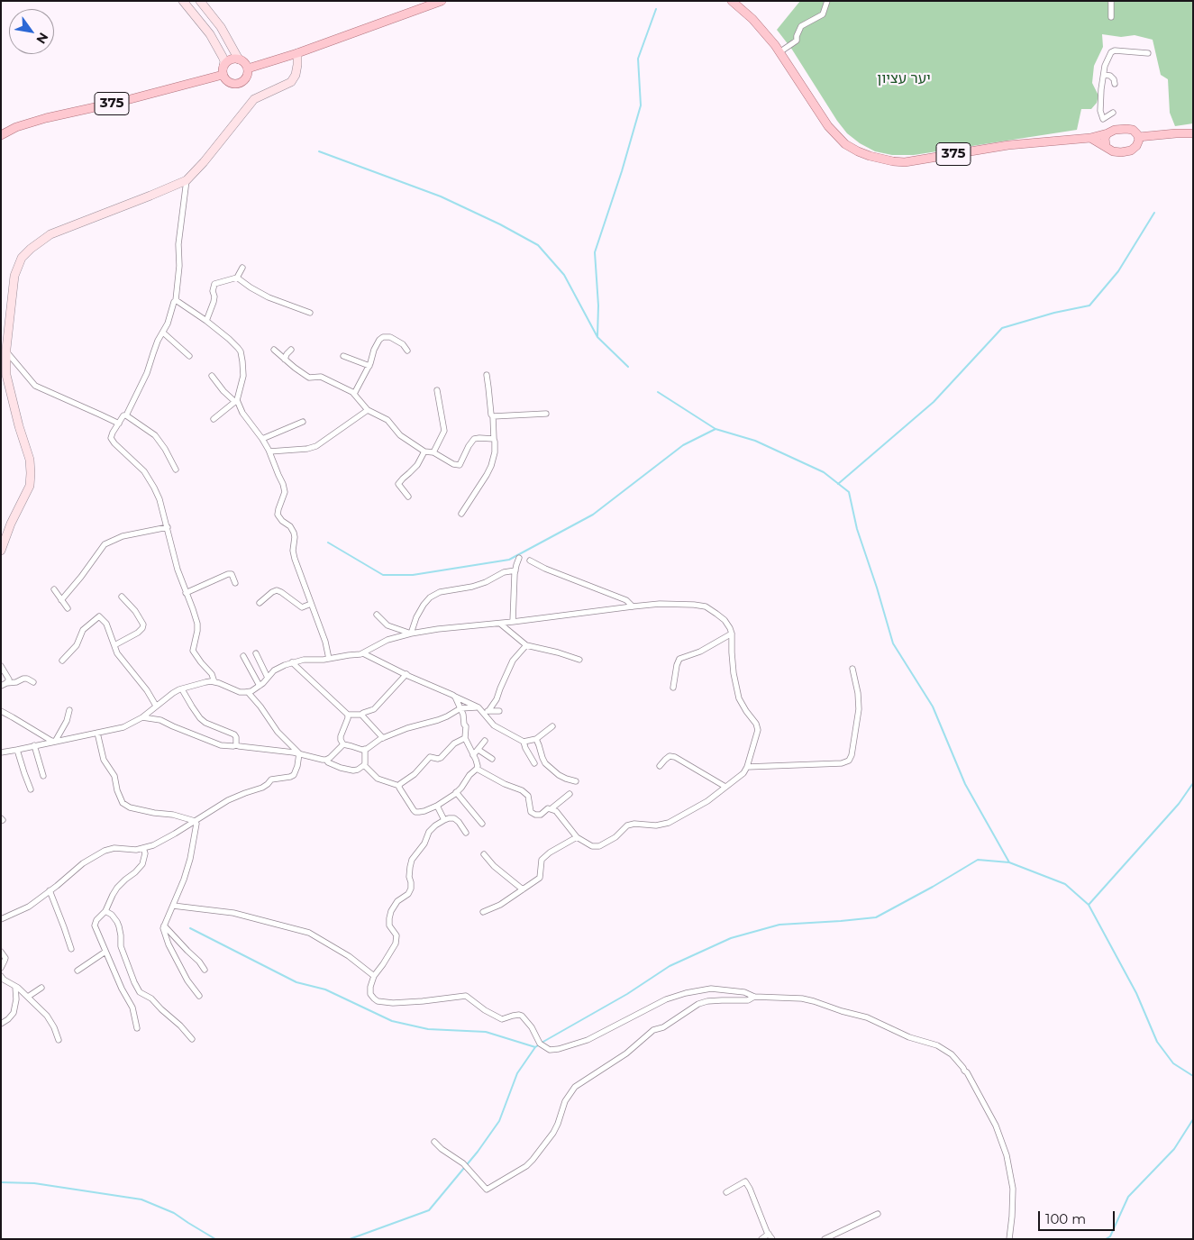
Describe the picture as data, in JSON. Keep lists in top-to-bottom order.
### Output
{
  "streets": {
    "main road": ["375"]
  },
  "parks": ["יער עציון"],
  "scale_bar": "100 m",
  "north": "bottom right"
}
